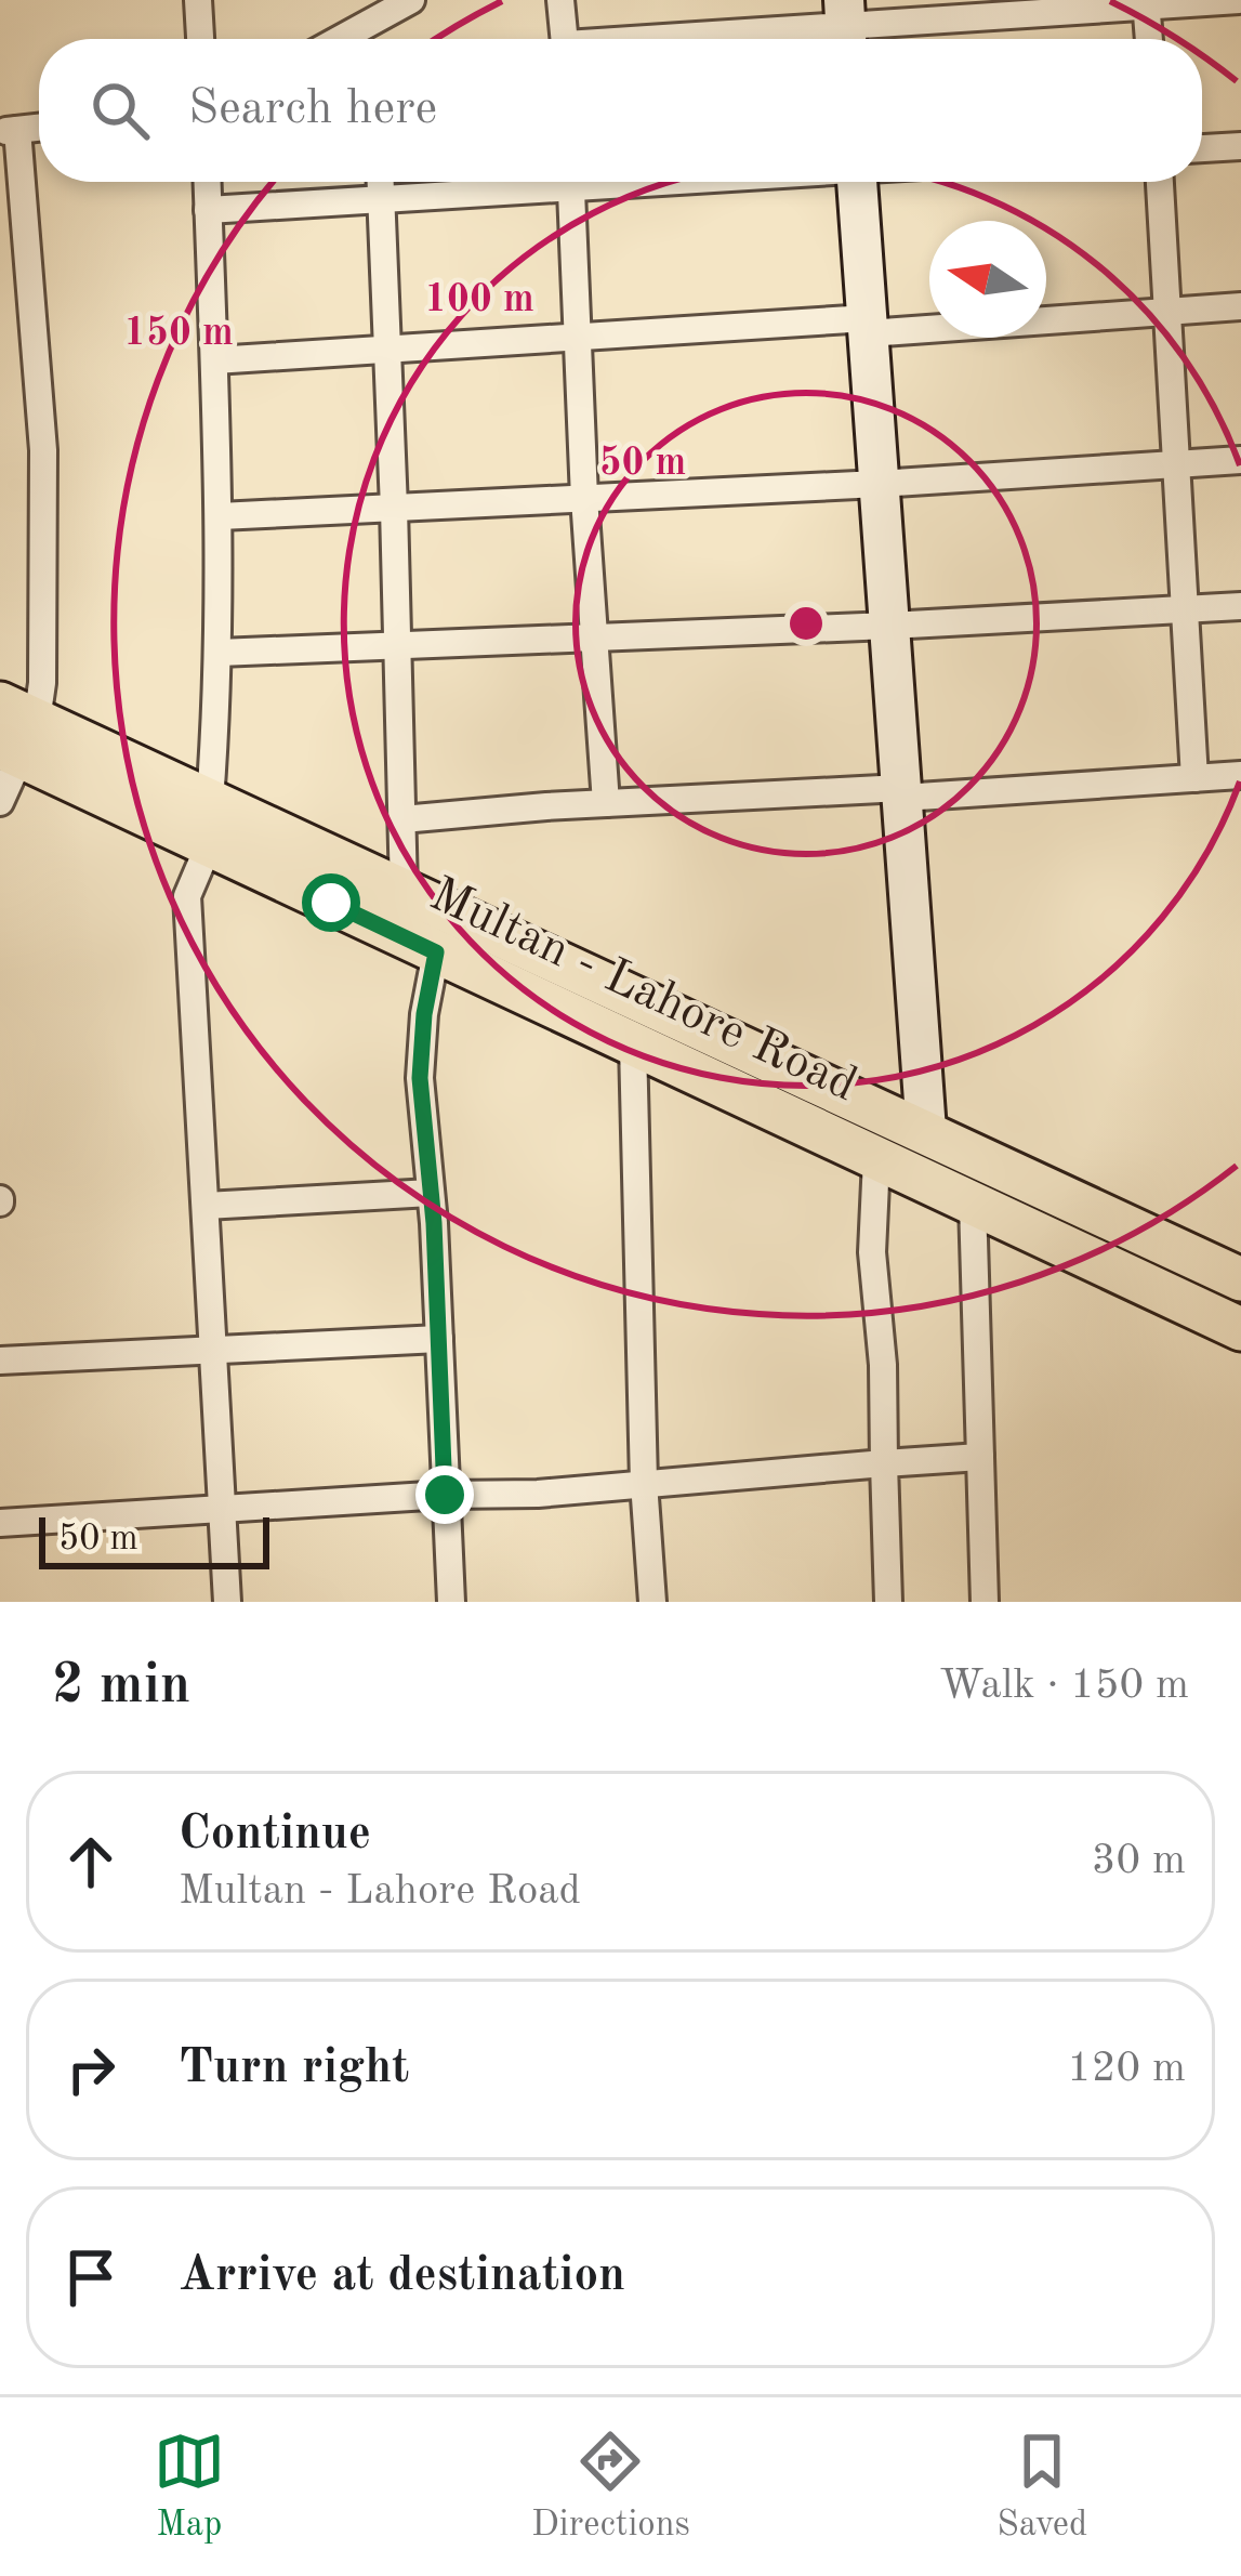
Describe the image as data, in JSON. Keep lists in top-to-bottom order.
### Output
{
  "streets": {
    "main road": ["Multan - Lahore Road"]
  },
  "scale_bar": "50 m",
  "north": "left",
  "page": {
    "search": "Search here",
    "scale": "50 m",
    "heading": ["2 min", "Walk · 150 m"],
    "list": [
      ["Continue", "Multan - Lahore Road", "30 m"],
      ["Turn right", "120 m"],
      "Arrive at destination"
    ],
    "nav": ["Map", "Directions", "Saved"]
  },
  "rings": ["100 m", "150 m", "50 m"]
}
